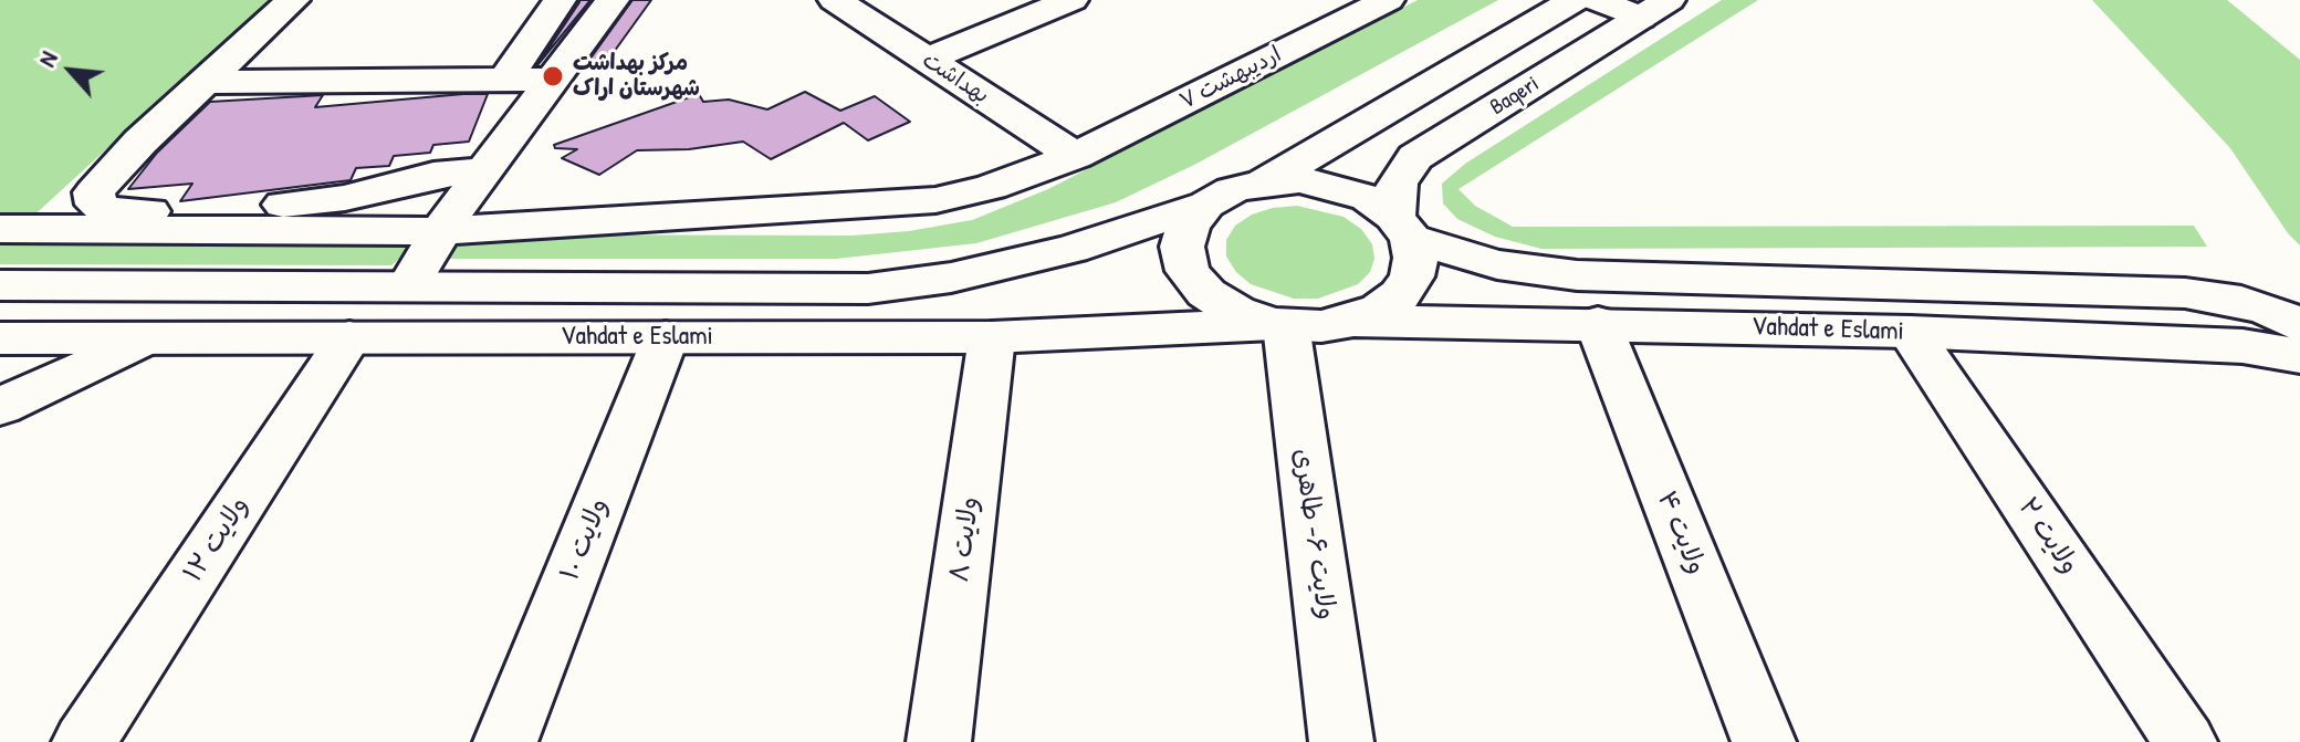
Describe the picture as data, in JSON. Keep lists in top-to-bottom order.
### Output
{
  "streets": {
    "main road": [
      "بهداشت",
      "اردیبهشت ۷",
      "Baqeri",
      "Vahdat e Eslami",
      "ولایت ۴",
      "ولایت ۶- طاهری",
      "ولایت ۲",
      "ولایت ۱۲",
      "ولایت ۱۰",
      "ولایت ۸"
    ]
  },
  "crossings": [
    ["بهداشت", "اردیبهشت ۷"],
    ["Baqeri", "Vahdat e Eslami"],
    ["Baqeri", "ولایت ۶- طاهری"],
    ["Vahdat e Eslami", "ولایت ۴"],
    ["Vahdat e Eslami", "ولایت ۶- طاهری"],
    ["Vahdat e Eslami", "ولایت ۲"],
    ["Vahdat e Eslami", "ولایت ۱۲"],
    ["Vahdat e Eslami", "ولایت ۱۰"],
    ["Vahdat e Eslami", "ولایت ۸"]
  ],
  "places": ["مرکز بهداشت شهرستان اراک"],
  "north": "top left"
}
